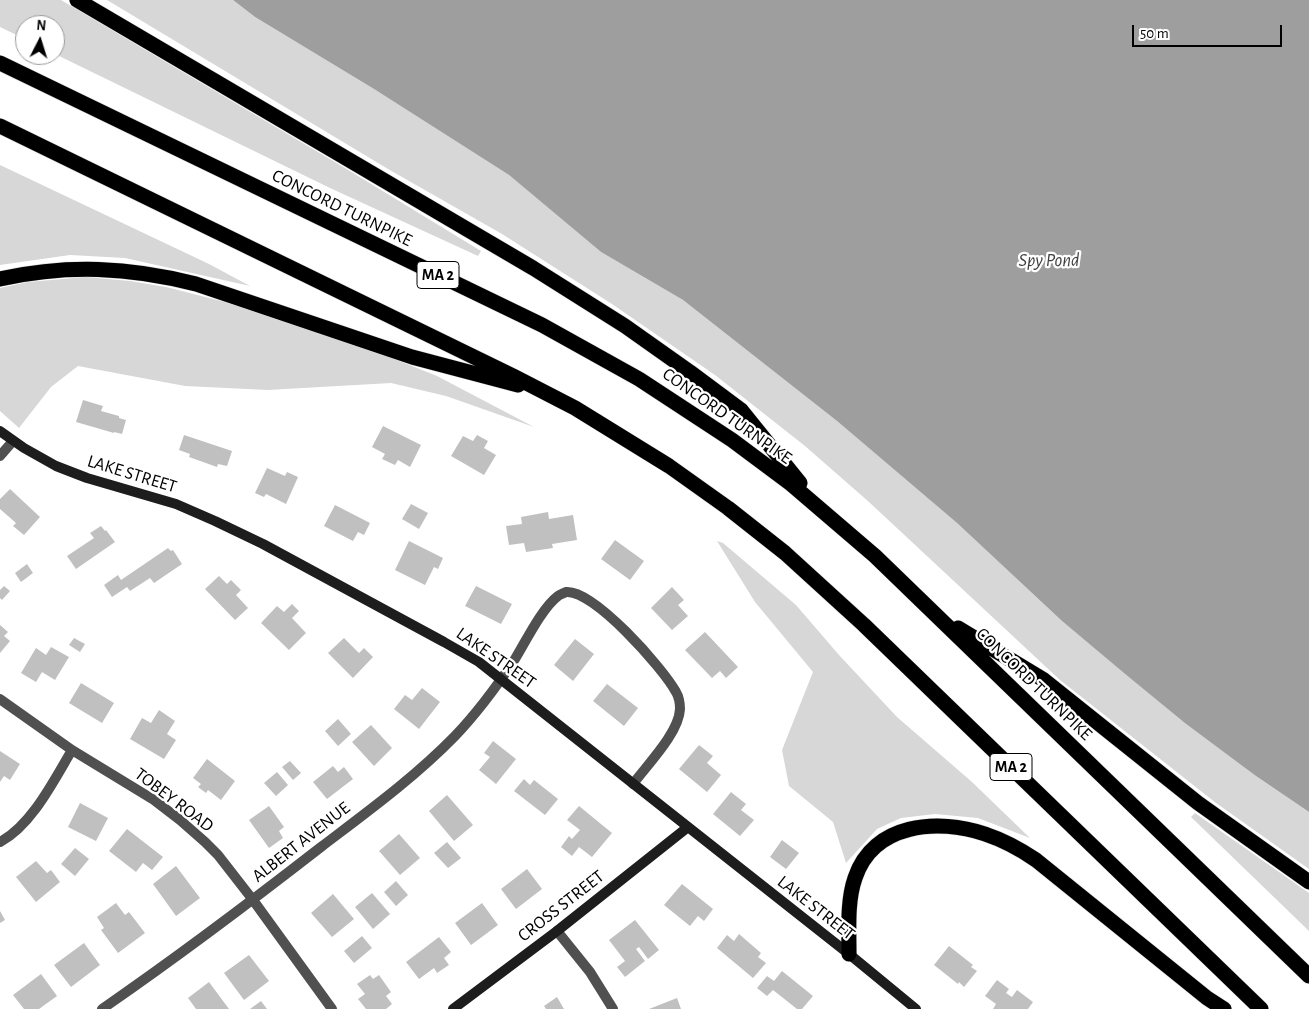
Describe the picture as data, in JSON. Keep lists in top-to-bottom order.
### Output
{
  "streets": {
    "highway": ["CONCORD TURNPIKE", "MA 2"],
    "main road": ["LAKE STREET", "CROSS STREET"],
    "street": ["TOBEY ROAD", "ALBERT AVENUE"]
  },
  "crossings": [
    ["LAKE STREET", "ALBERT AVENUE"],
    ["LAKE STREET", "CROSS STREET"],
    ["TOBEY ROAD", "ALBERT AVENUE"]
  ],
  "water": ["Spy Pond"],
  "scale_bar": "50 m",
  "north": "top"
}
